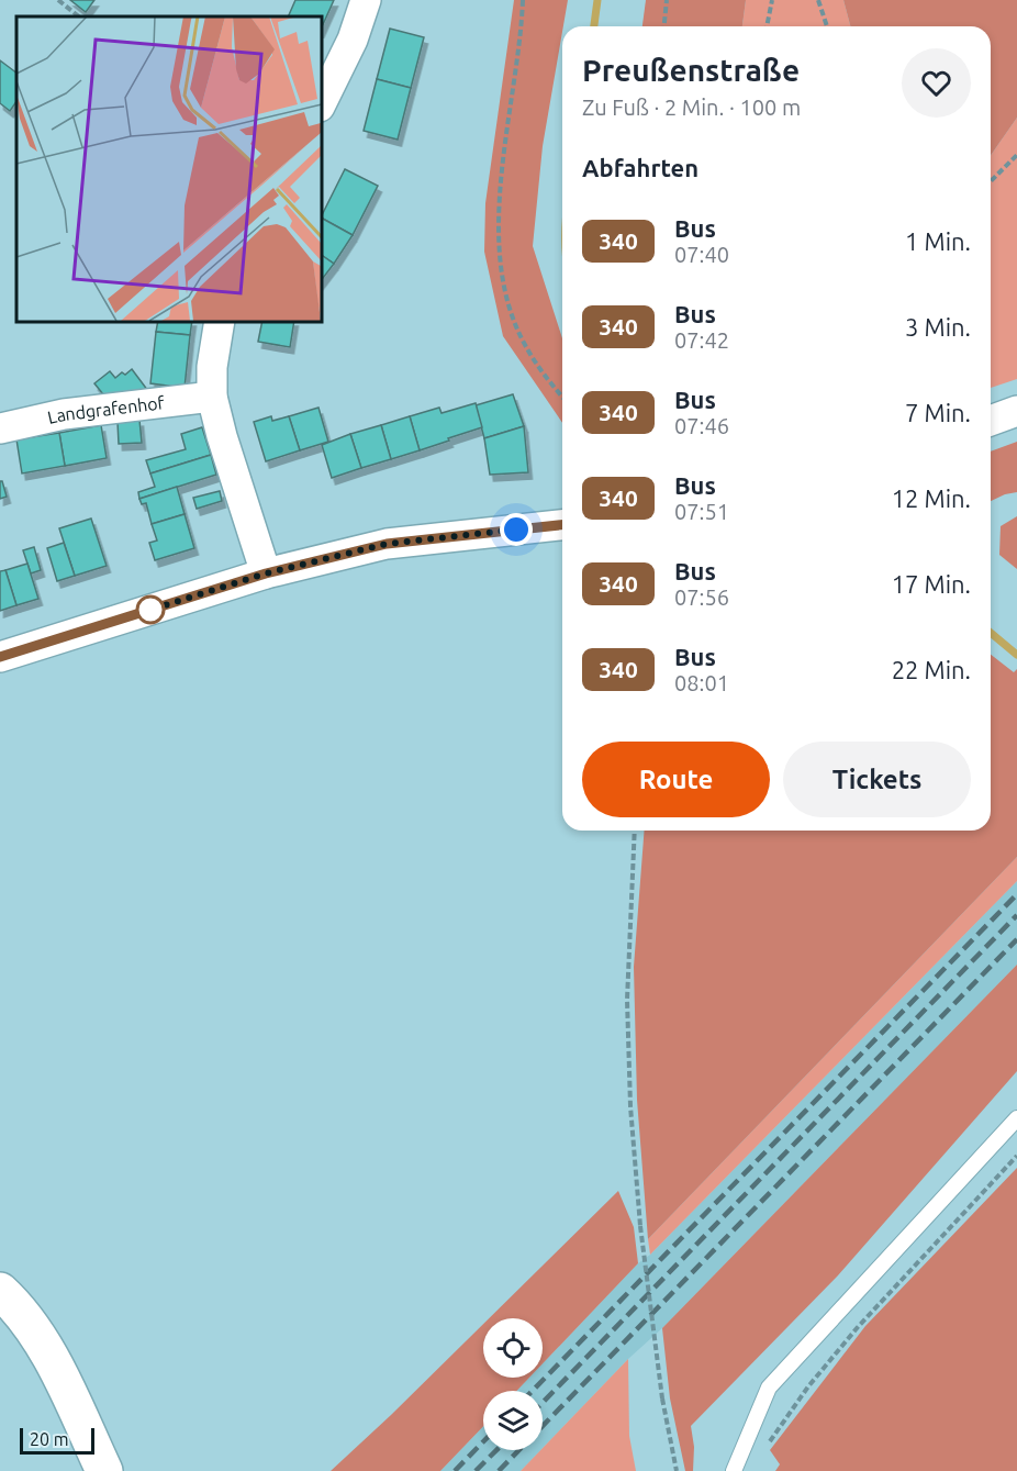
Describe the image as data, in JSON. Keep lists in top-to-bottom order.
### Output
{
  "streets": {
    "street": ["Landgrafenhof"]
  },
  "lines": ["bus line 340"],
  "scale_bar": "20 m",
  "page": {
    "heading": [
      ["Preußenstraße", "Zu Fuß · 2 Min. · 100 m"],
      "Abfahrten"
    ],
    "list": [
      {
        "mark": "340",
        "name": "Bus",
        "note": "07:40",
        "value": "1 Min."
      },
      {
        "mark": "340",
        "name": "Bus",
        "note": "07:42",
        "value": "3 Min."
      },
      {
        "mark": "340",
        "name": "Bus",
        "note": "07:46",
        "value": "7 Min."
      },
      {
        "mark": "340",
        "name": "Bus",
        "note": "07:51",
        "value": "12 Min."
      },
      {
        "mark": "340",
        "name": "Bus",
        "note": "07:56",
        "value": "17 Min."
      },
      {
        "mark": "340",
        "name": "Bus",
        "note": "08:01",
        "value": "22 Min."
      }
    ],
    "buttons": ["Route", "Tickets"],
    "scale": "20 m"
  }
}
